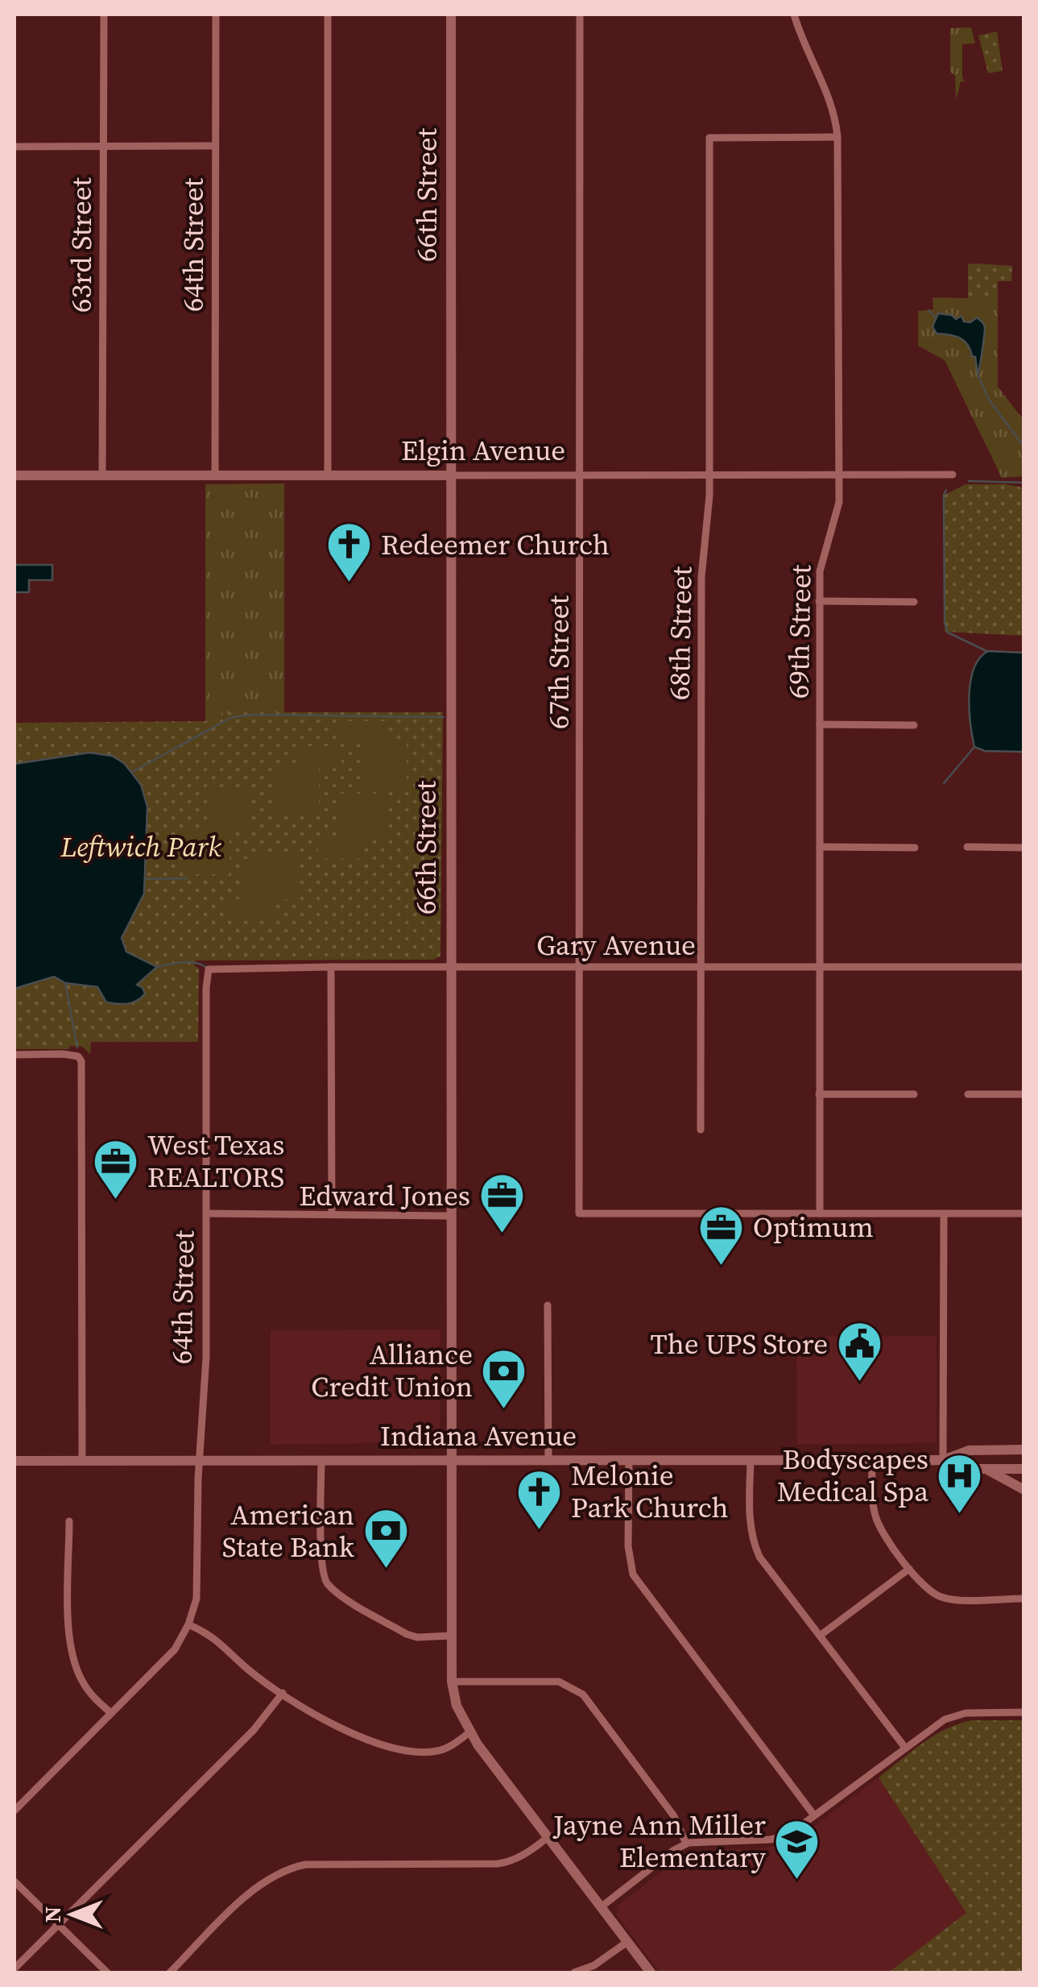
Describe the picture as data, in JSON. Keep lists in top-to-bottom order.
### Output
{
  "streets": {
    "street": [
      "66th Street",
      "63rd Street",
      "64th Street",
      "Elgin Avenue",
      "69th Street",
      "68th Street",
      "67th Street",
      "Gary Avenue",
      "Indiana Avenue"
    ]
  },
  "crossings": [
    ["66th Street", "Elgin Avenue"],
    ["66th Street", "Gary Avenue"],
    ["66th Street", "Indiana Avenue"],
    ["63rd Street", "Elgin Avenue"],
    ["64th Street", "Elgin Avenue"],
    ["64th Street", "Gary Avenue"],
    ["64th Street", "Indiana Avenue"],
    ["Elgin Avenue", "69th Street"],
    ["Elgin Avenue", "68th Street"],
    ["Elgin Avenue", "67th Street"],
    ["69th Street", "68th Street"],
    ["69th Street", "67th Street"],
    ["69th Street", "Gary Avenue"],
    ["68th Street", "Gary Avenue"],
    ["67th Street", "Gary Avenue"]
  ],
  "parks": ["Leftwich Park"],
  "places": {
    "church": ["Redeemer Church", "Melonie Park Church"],
    "office": ["West Texas REALTORS", "Edward Jones", "Optimum"],
    "public building": ["The UPS Store"],
    "bank": ["Alliance Credit Union", "American State Bank"],
    "hospital": ["Bodyscapes Medical Spa"],
    "school or university": ["Jayne Ann Miller Elementary"]
  },
  "north": "left"
}
